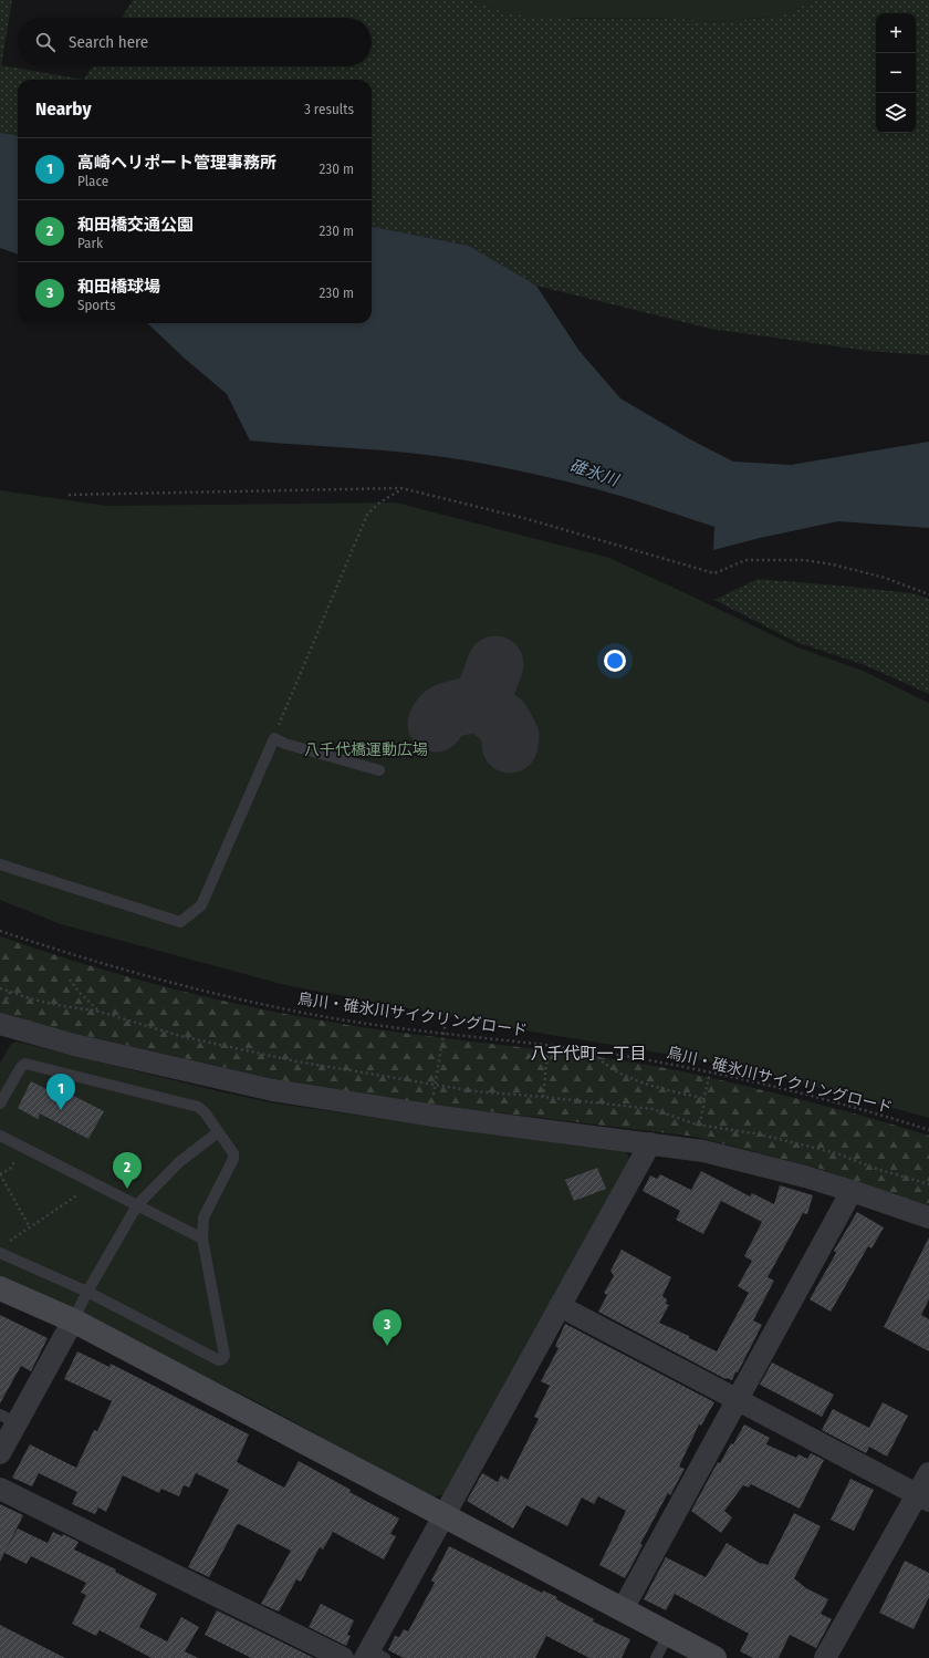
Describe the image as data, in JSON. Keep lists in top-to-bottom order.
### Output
{
  "streets": {
    "path": ["烏川・碓氷川サイクリングロード"]
  },
  "districts": ["八千代町一丁目"],
  "water": ["碓氷川"],
  "parks": ["八千代橋運動広場"],
  "page": {
    "map_buttons": ["+", "−"],
    "search": "Search here",
    "heading": ["Nearby", "3 results"],
    "list": [
      {
        "mark": "1",
        "name": "高崎ヘリポート管理事務所",
        "note": "Place",
        "value": "230 m"
      },
      {
        "mark": "2",
        "name": "和田橋交通公園",
        "note": "Park",
        "value": "230 m"
      },
      {
        "mark": "3",
        "name": "和田橋球場",
        "note": "Sports",
        "value": "230 m"
      }
    ],
    "pins": ["1", "2", "3"]
  }
}
